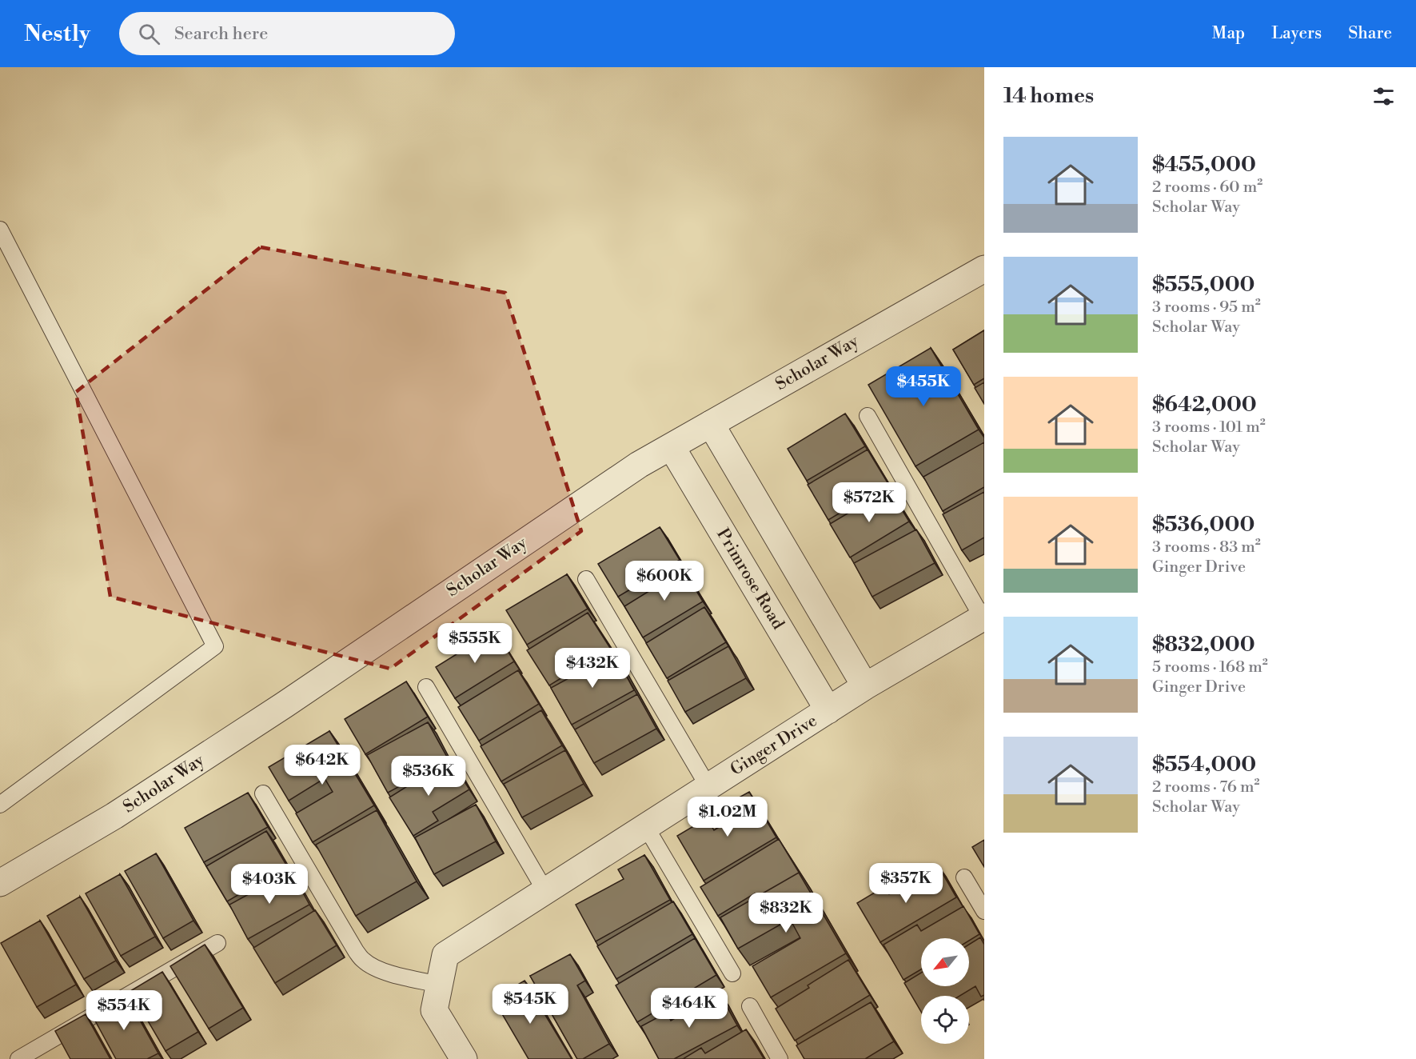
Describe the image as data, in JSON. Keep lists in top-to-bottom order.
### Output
{
  "streets": {
    "street": ["Scholar Way", "Primrose Road", "Ginger Drive"]
  },
  "crossings": [
    ["Scholar Way", "Primrose Road"],
    ["Primrose Road", "Ginger Drive"]
  ],
  "north": "bottom left",
  "page": {
    "header": "Nestly",
    "search": "Search here",
    "nav": ["Map", "Layers", "Share"],
    "heading": "14 homes",
    "list": [
      {
        "name": "$455,000",
        "note": "2 rooms · 60 m² · Scholar Way"
      },
      {
        "name": "$555,000",
        "note": "3 rooms · 95 m² · Scholar Way"
      },
      {
        "name": "$642,000",
        "note": "3 rooms · 101 m² · Scholar Way"
      },
      {
        "name": "$536,000",
        "note": "3 rooms · 83 m² · Ginger Drive"
      },
      {
        "name": "$832,000",
        "note": "5 rooms · 168 m² · Ginger Drive"
      },
      {
        "name": "$554,000",
        "note": "2 rooms · 76 m² · Scholar Way"
      }
    ],
    "price": [
      "$455K",
      "$572K",
      "$600K",
      "$555K",
      "$432K",
      "$642K",
      "$536K",
      "$1.02M",
      "$357K",
      "$403K",
      "$832K",
      "$545K",
      "$464K",
      "$554K"
    ]
  }
}
